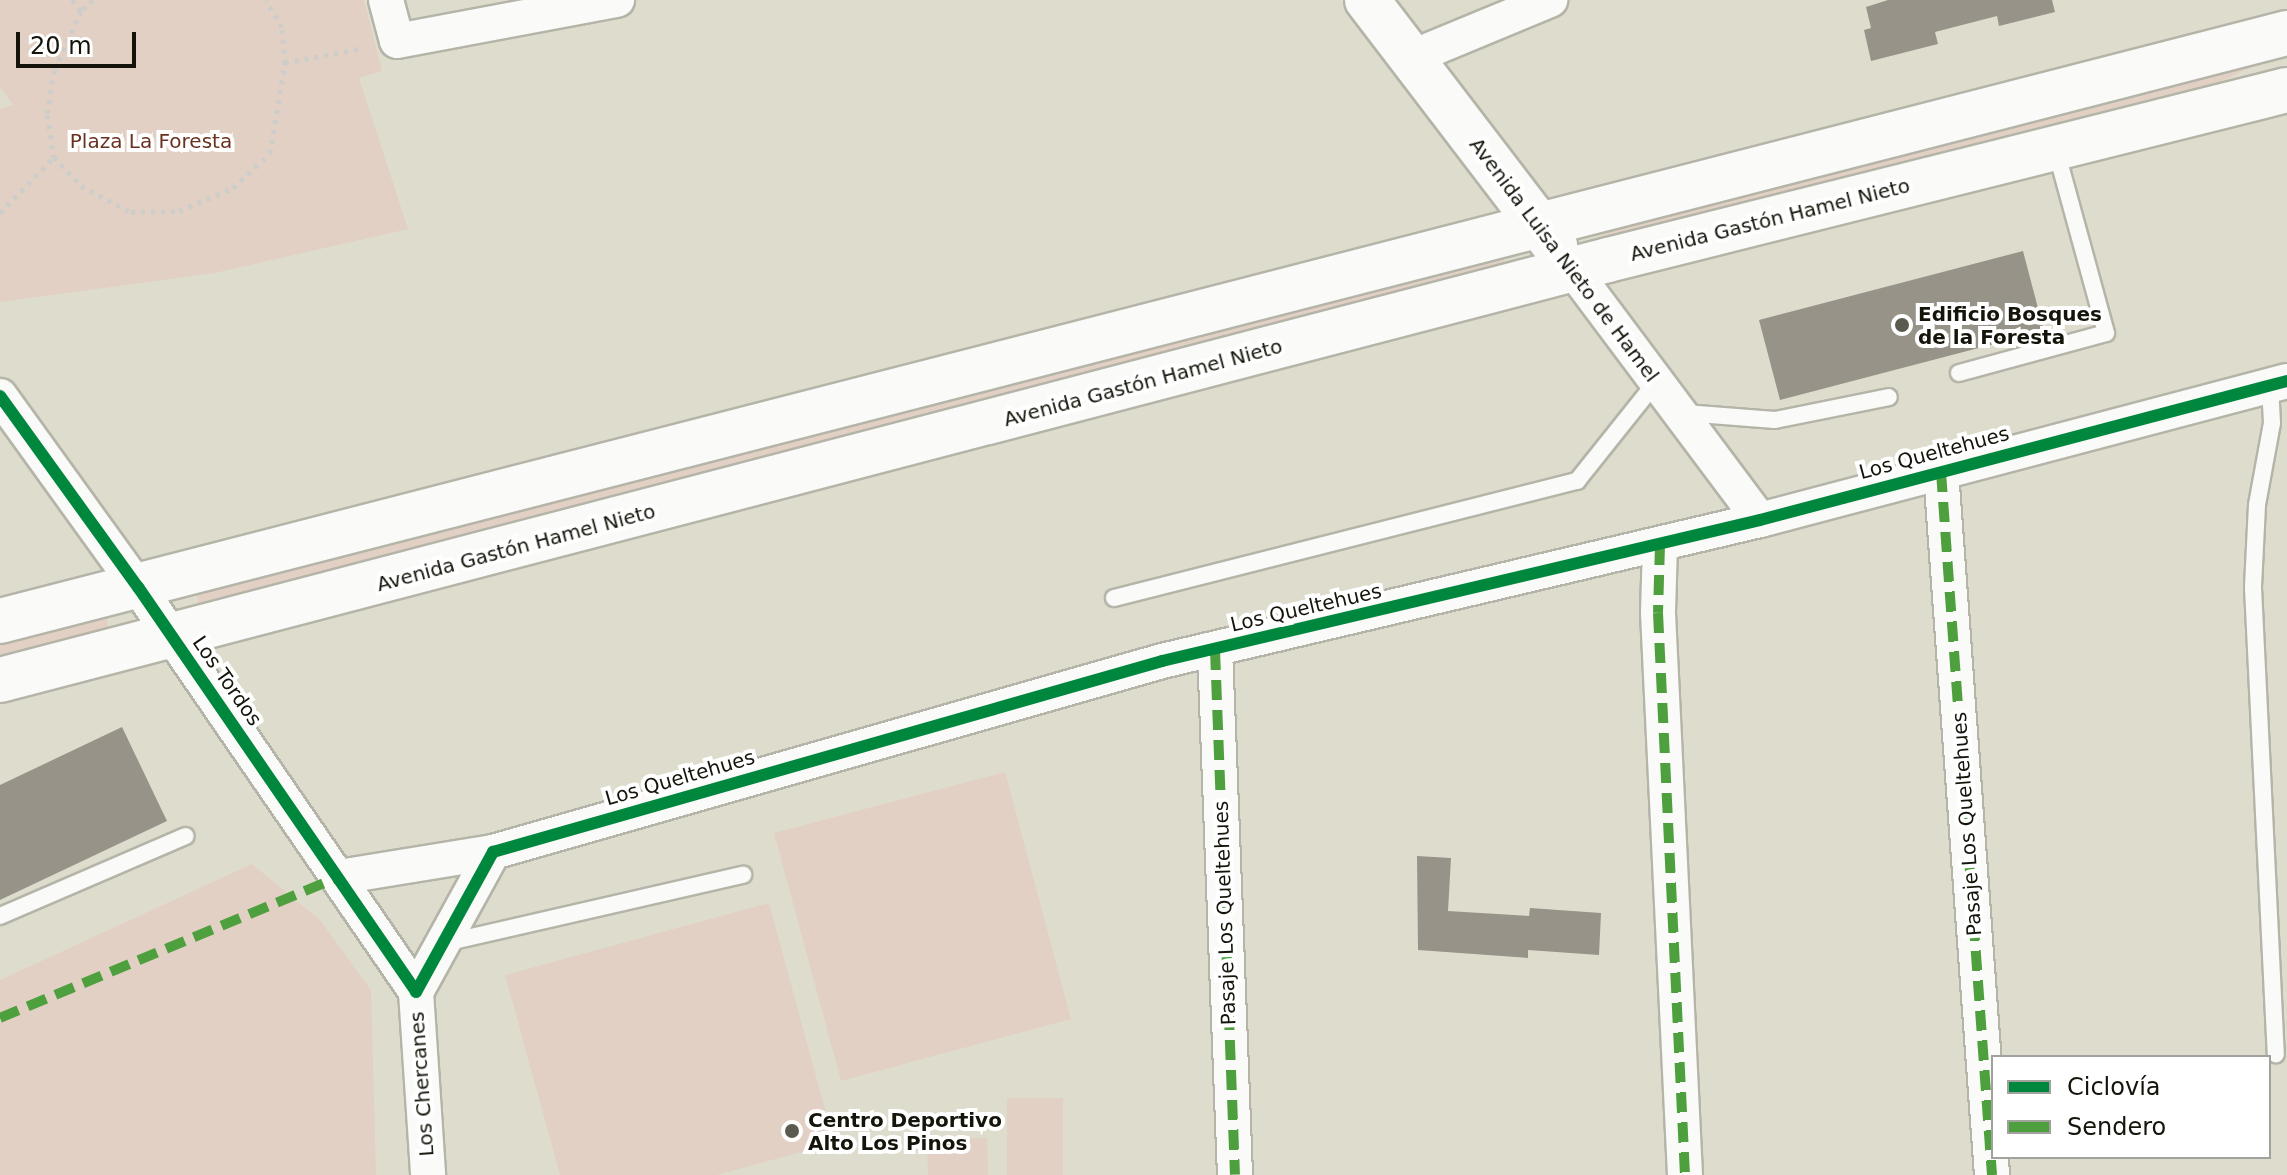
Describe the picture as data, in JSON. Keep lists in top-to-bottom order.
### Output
{
  "streets": {
    "main road": ["Avenida Gastón Hamel Nieto", "Avenida Luisa Nieto de Hamel"],
    "street": [
      "Los Queltehues",
      "Los Tordos",
      "Pasaje Los Queltehues",
      "Los Chercanes"
    ]
  },
  "crossings": [
    ["Avenida Gastón Hamel Nieto", "Avenida Luisa Nieto de Hamel"],
    ["Avenida Gastón Hamel Nieto", "Los Tordos"],
    ["Avenida Luisa Nieto de Hamel", "Los Queltehues"],
    ["Los Queltehues", "Los Tordos"],
    ["Los Queltehues", "Pasaje Los Queltehues"],
    ["Los Tordos", "Los Chercanes"]
  ],
  "parks": ["Plaza La Foresta"],
  "places": ["Edificio Bosques de la Foresta", "Centro Deportivo Alto Los Pinos"],
  "legend": ["Ciclovía", "Sendero"],
  "scale_bar": "20 m"
}
